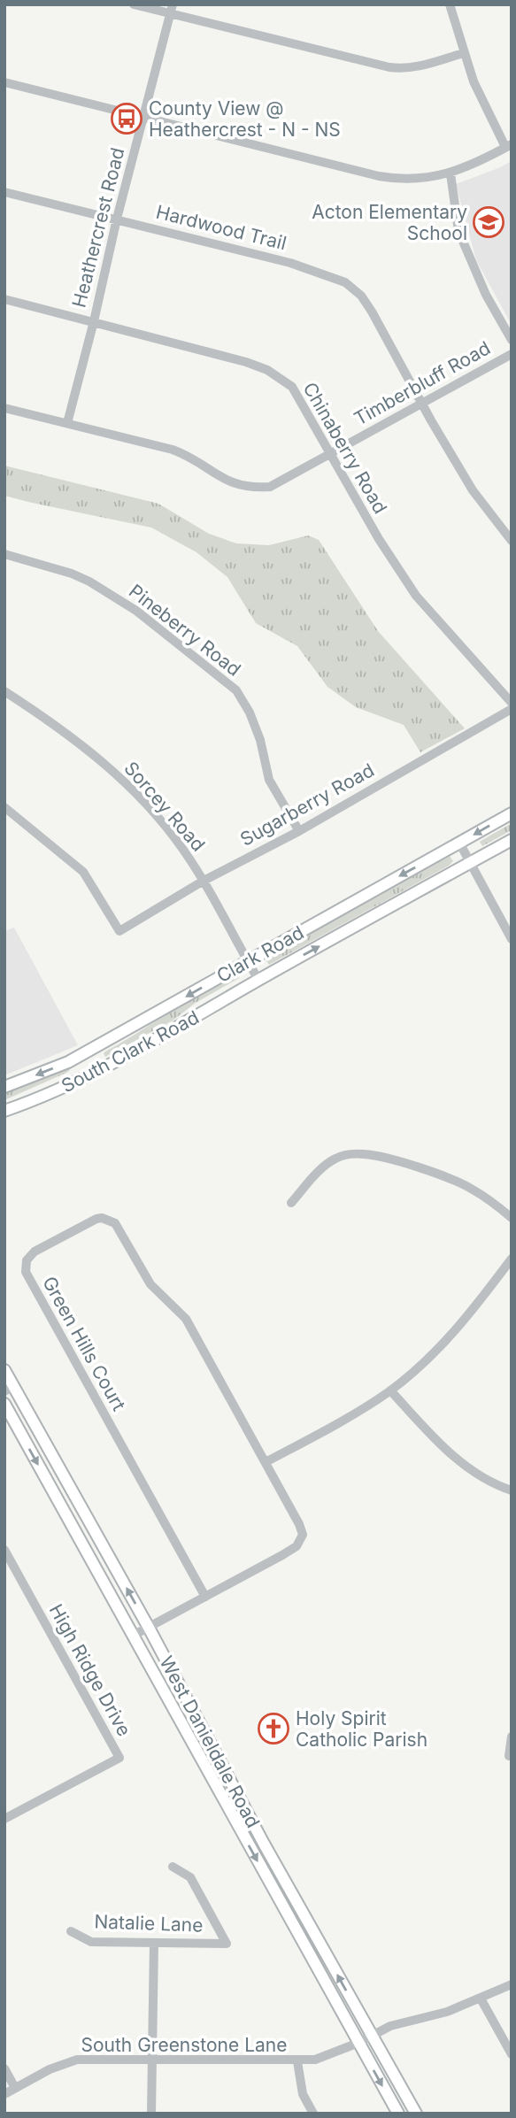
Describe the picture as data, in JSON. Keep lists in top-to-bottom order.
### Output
{
  "streets": {
    "main road": ["Clark Road", "South Clark Road", "West Danieldale Road"],
    "street": [
      "Heathercrest Road",
      "Hardwood Trail",
      "Timberbluff Road",
      "Chinaberry Road",
      "Pineberry Road",
      "Sugarberry Road",
      "Sorcey Road",
      "Green Hills Court",
      "High Ridge Drive",
      "Natalie Lane",
      "South Greenstone Lane"
    ]
  },
  "crossings": [
    ["Heathercrest Road", "Hardwood Trail"],
    ["Heathercrest Road", "Timberbluff Road"],
    ["Heathercrest Road", "Chinaberry Road"],
    ["Hardwood Trail", "Timberbluff Road"],
    ["Timberbluff Road", "Chinaberry Road"],
    ["Pineberry Road", "Sugarberry Road"],
    ["Sugarberry Road", "Sorcey Road"],
    ["Sorcey Road", "Clark Road"],
    ["Sorcey Road", "South Clark Road"],
    ["Green Hills Court", "West Danieldale Road"],
    ["West Danieldale Road", "South Greenstone Lane"]
  ],
  "one_way": ["Clark Road", "South Clark Road"],
  "places": {
    "bus stop": ["County View @ Heathercrest - N - NS"],
    "school or university": ["Acton Elementary School"],
    "church": ["Holy Spirit Catholic Parish"]
  }
}
